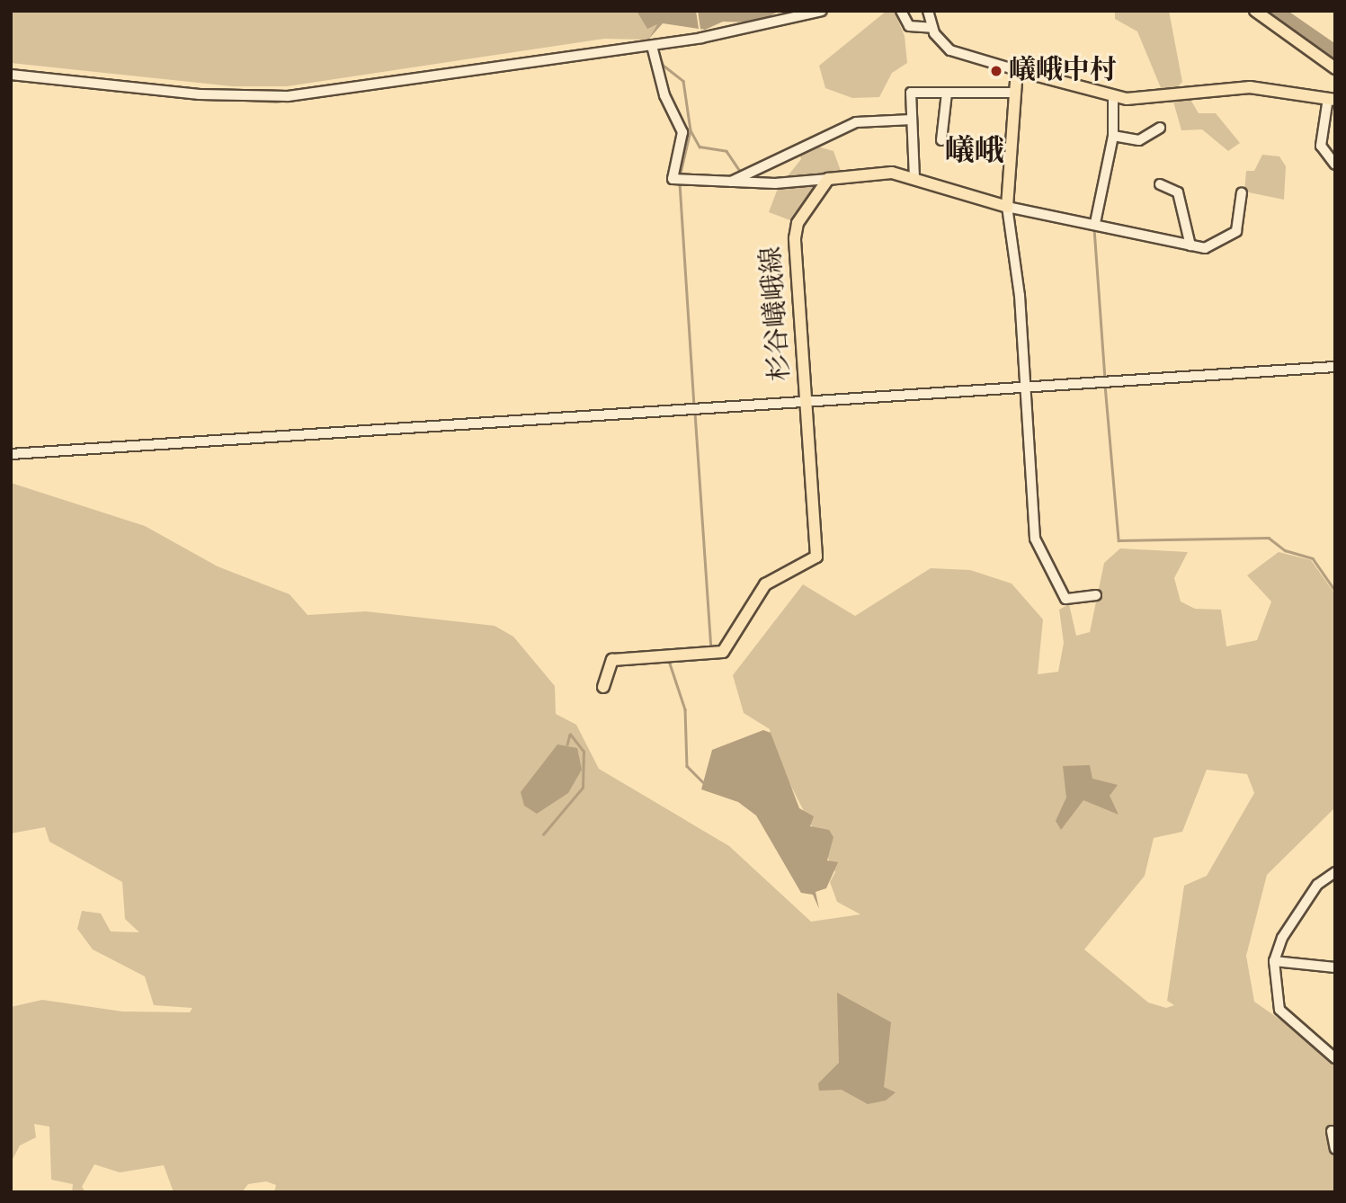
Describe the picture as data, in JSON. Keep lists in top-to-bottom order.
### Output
{
  "streets": {
    "main road": ["杉谷嶬峨線"]
  },
  "districts": ["嶬峨"],
  "places": ["嶬峨中村"]
}
